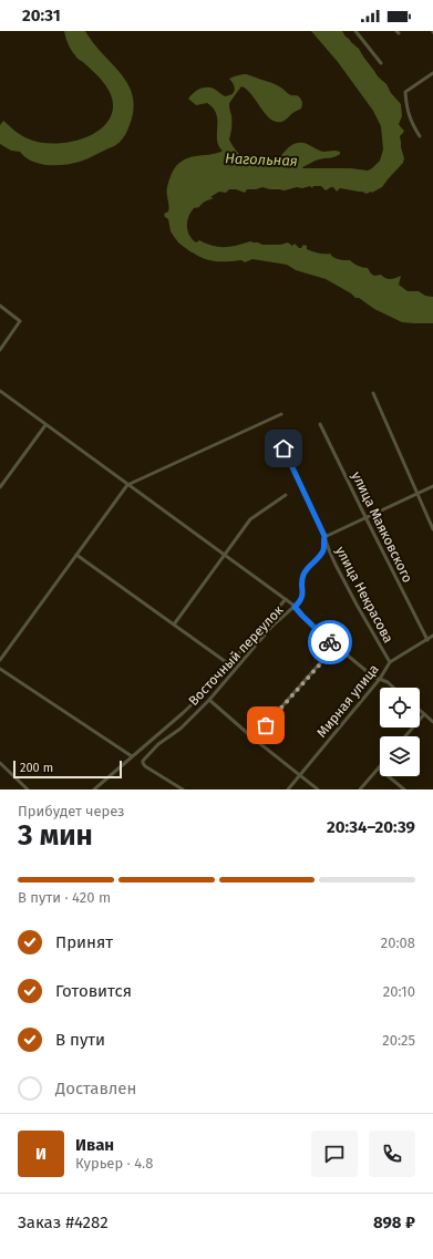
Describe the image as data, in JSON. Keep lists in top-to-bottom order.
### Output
{
  "streets": {
    "street": [
      "улица Маяковского",
      "улица Некрасова",
      "Восточный переулок",
      "Мирная улица"
    ]
  },
  "crossings": [
    ["улица Маяковского", "Мирная улица"],
    ["улица Некрасова", "Восточный переулок"],
    ["улица Некрасова", "Мирная улица"]
  ],
  "water": ["Нагольная"],
  "scale_bar": "200 m",
  "page": {
    "status": "20:31",
    "scale": "200 m",
    "heading": ["3 мин", "Прибудет через", "20:34–20:39"],
    "panel": [
      "Иван",
      "Курьер · 4.8",
      "Заказ #4282",
      "898 ₽"
    ],
    "bar": "В пути · 420 m",
    "list": [
      ["Принят", "20:08"],
      ["Готовится", "20:10"],
      ["В пути", "20:25"],
      "Доставлен"
    ],
    "round": "И"
  }
}
